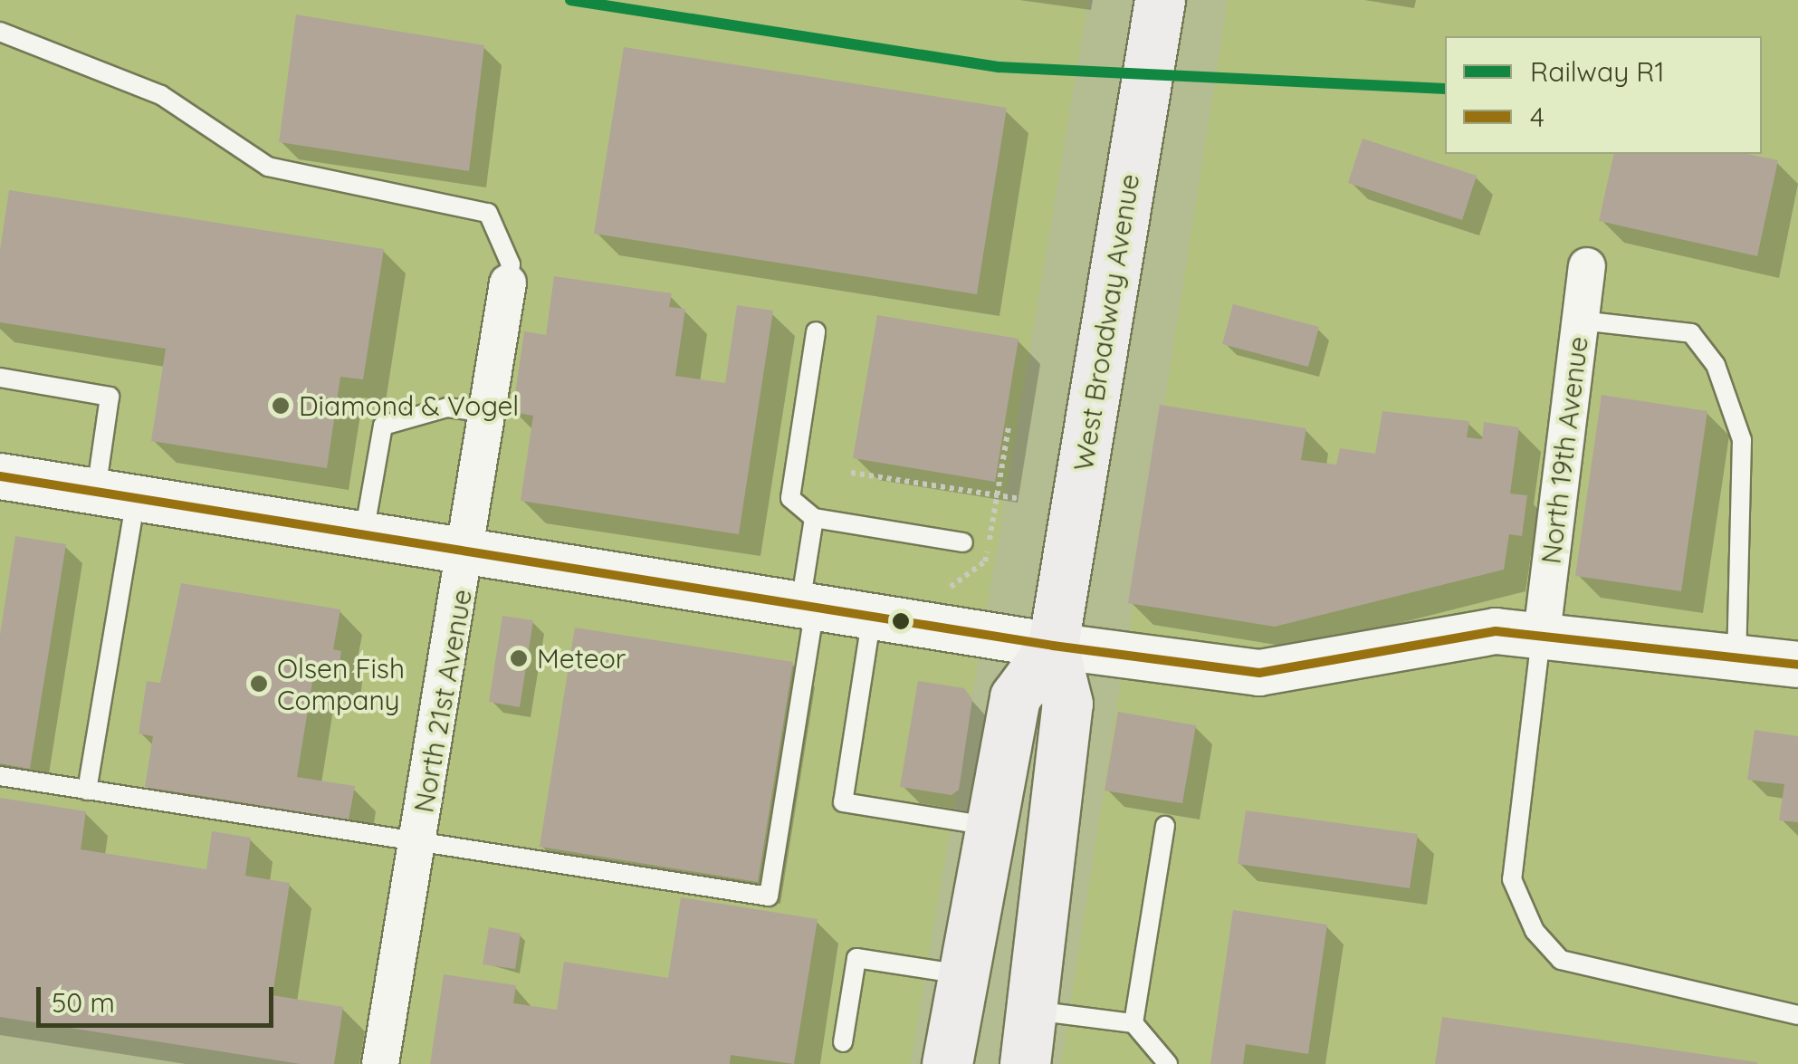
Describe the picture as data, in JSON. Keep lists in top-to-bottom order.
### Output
{
  "streets": {
    "main road": ["West Broadway Avenue"],
    "street": ["North 19th Avenue", "North 21st Avenue"]
  },
  "places": ["Diamond & Vogel", "Meteor", "Olsen Fish Company"],
  "lines": ["rail line R1", "transit line 4"],
  "legend": ["Railway R1", "4"],
  "scale_bar": "50 m"
}
